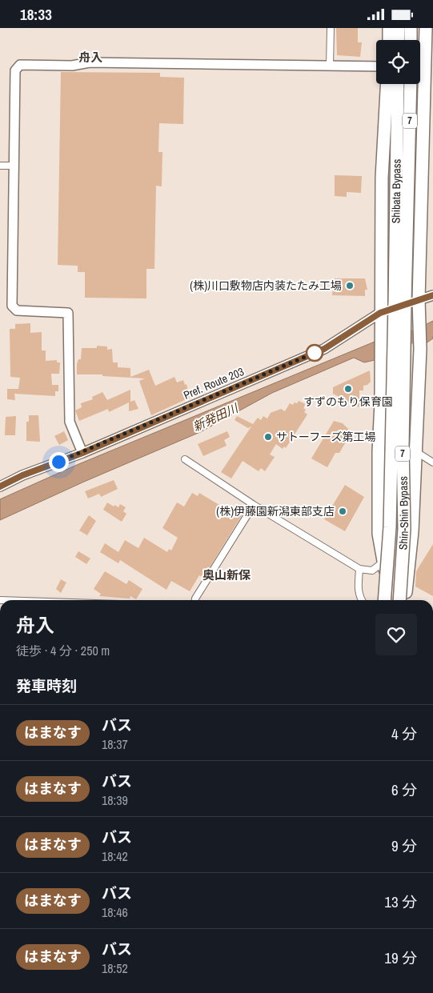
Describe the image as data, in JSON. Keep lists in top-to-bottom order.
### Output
{
  "streets": {
    "highway": ["7", "Shibata Bypass", "Shin-Shin Bypass"],
    "street": ["Pref. Route 203"]
  },
  "crossings": [
    ["7", "Pref. Route 203"],
    ["Shibata Bypass", "Shin-Shin Bypass"]
  ],
  "districts": ["舟入", "奥山新保"],
  "water": ["新発田川"],
  "places": [
    "(株)川口敷物店内装たたみ工場",
    "すずのもり保育園",
    "サトーフーズ第工場",
    "(株)伊藤園新潟東部支店"
  ],
  "lines": ["bus line はまなす"],
  "page": {
    "status": "18:33",
    "heading": [
      ["舟入", "徒歩 · 4 分 · 250 m"],
      "発車時刻"
    ],
    "list": [
      {
        "mark": "はまなす",
        "name": "バス",
        "note": "18:37",
        "value": "4 分"
      },
      {
        "mark": "はまなす",
        "name": "バス",
        "note": "18:39",
        "value": "6 分"
      },
      {
        "mark": "はまなす",
        "name": "バス",
        "note": "18:42",
        "value": "9 分"
      },
      {
        "mark": "はまなす",
        "name": "バス",
        "note": "18:46",
        "value": "13 分"
      },
      {
        "mark": "はまなす",
        "name": "バス",
        "note": "18:52",
        "value": "19 分"
      }
    ]
  }
}
